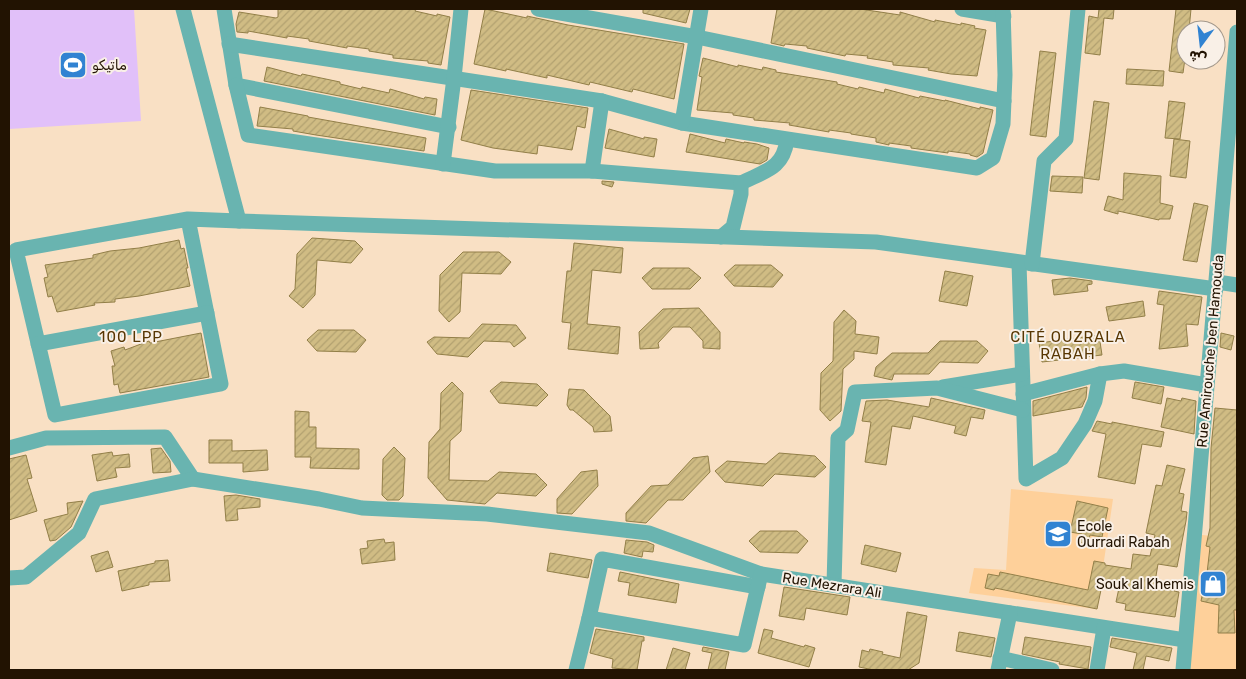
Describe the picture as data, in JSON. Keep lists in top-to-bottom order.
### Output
{
  "streets": {
    "street": ["Rue Amirouche ben Hamouda", "Rue Mezrara Ali"]
  },
  "crossings": [
    ["Rue Amirouche ben Hamouda", "Rue Mezrara Ali"]
  ],
  "districts": ["100 LPP", "CITÉ OUZRALA RABAH"],
  "places": {
    "sports": ["ماتيكو"],
    "school or university": ["Ecole Ourradi Rabah"],
    "shop": ["Souk al Khemis"]
  },
  "north": "bottom"
}
